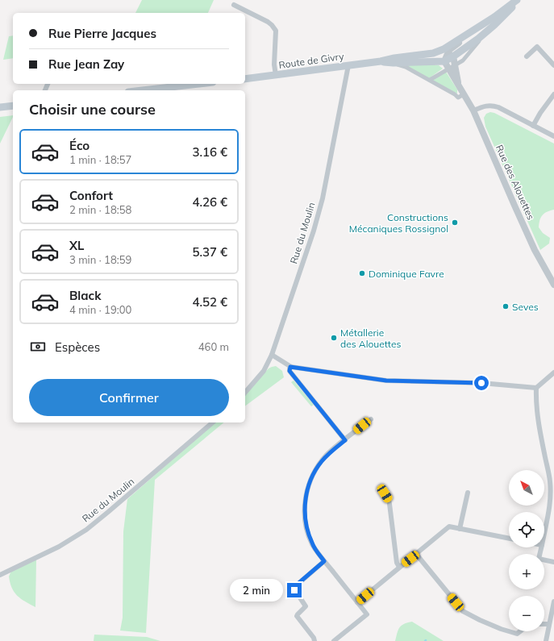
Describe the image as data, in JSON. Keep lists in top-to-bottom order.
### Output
{
  "streets": {
    "main road": ["Route de Givry"],
    "street": ["Rue des Alouettes", "Rue du Moulin"]
  },
  "crossings": [
    ["Route de Givry", "Rue des Alouettes"],
    ["Route de Givry", "Rue du Moulin"]
  ],
  "places": [
    "Constructions Mécaniques Rossignol",
    "Dominique Favre",
    "Seves",
    "Métallerie des Alouettes"
  ],
  "north": "top left",
  "page": {
    "banner": ["Rue Pierre Jacques", "Rue Jean Zay"],
    "heading": "Choisir une course",
    "list": [
      {
        "name": "Éco",
        "note": "1 min · 18:57",
        "value": "3.16 €"
      },
      {
        "name": "Confort",
        "note": "2 min · 18:58",
        "value": "4.26 €"
      },
      {
        "name": "XL",
        "note": "3 min · 18:59",
        "value": "5.37 €"
      },
      {
        "name": "Black",
        "note": "4 min · 19:00",
        "value": "4.52 €"
      }
    ],
    "pay": ["Espèces", "460 m"],
    "buttons": "Confirmer",
    "map_buttons": ["+", "−"],
    "bubble": "2 min"
  }
}
